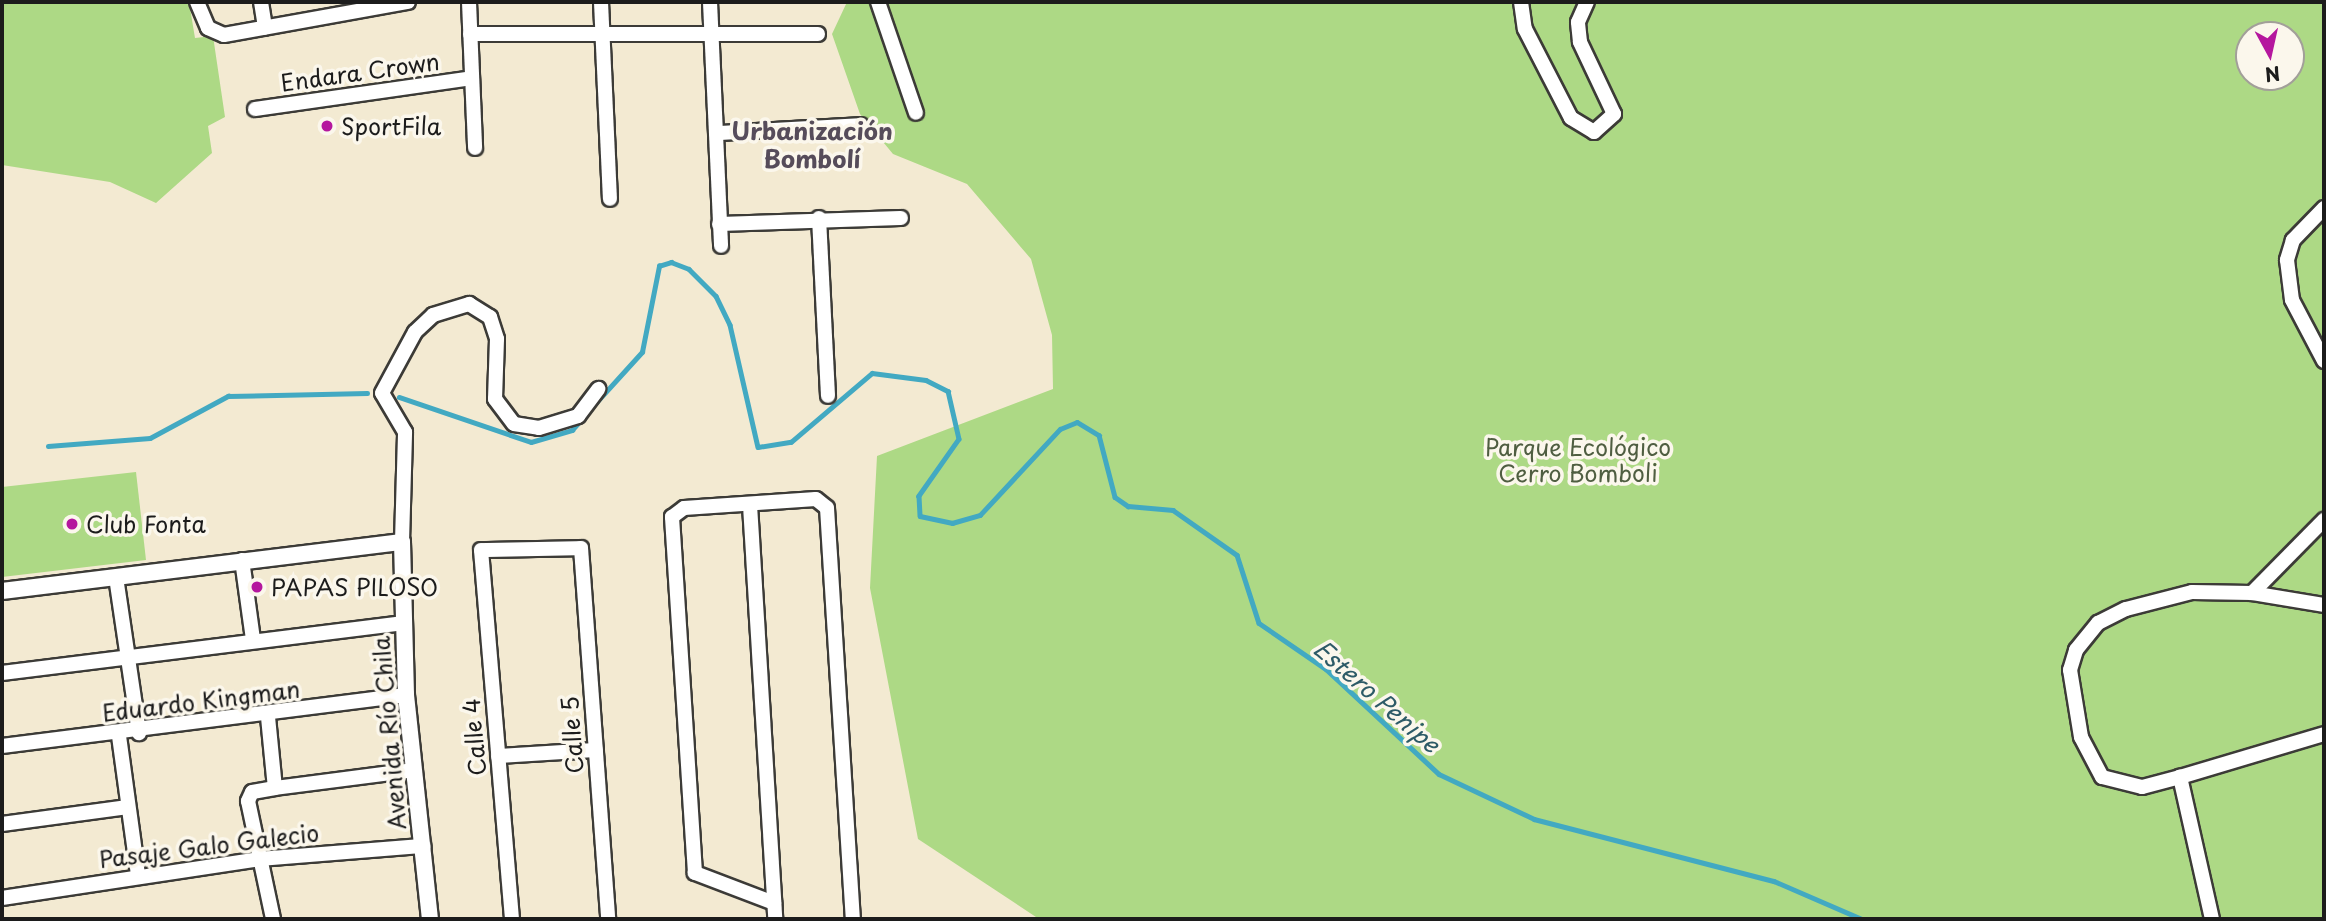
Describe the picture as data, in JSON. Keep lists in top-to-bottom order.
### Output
{
  "streets": {
    "street": [
      "Endara Crown",
      "Eduardo Kingman",
      "Avenida Río Chila",
      "Calle 5",
      "Calle 4",
      "Pasaje Galo Galecio"
    ]
  },
  "crossings": [
    ["Eduardo Kingman", "Avenida Río Chila"],
    ["Avenida Río Chila", "Pasaje Galo Galecio"],
    ["Calle 5", "Calle 4"]
  ],
  "districts": ["Urbanización Bombolí"],
  "water": ["Estero Penipe"],
  "parks": ["Parque Ecológico Cerro Bomboli"],
  "places": ["SportFila", "Club Fonta", "PAPAS PILOSO"],
  "north": "bottom"
}
